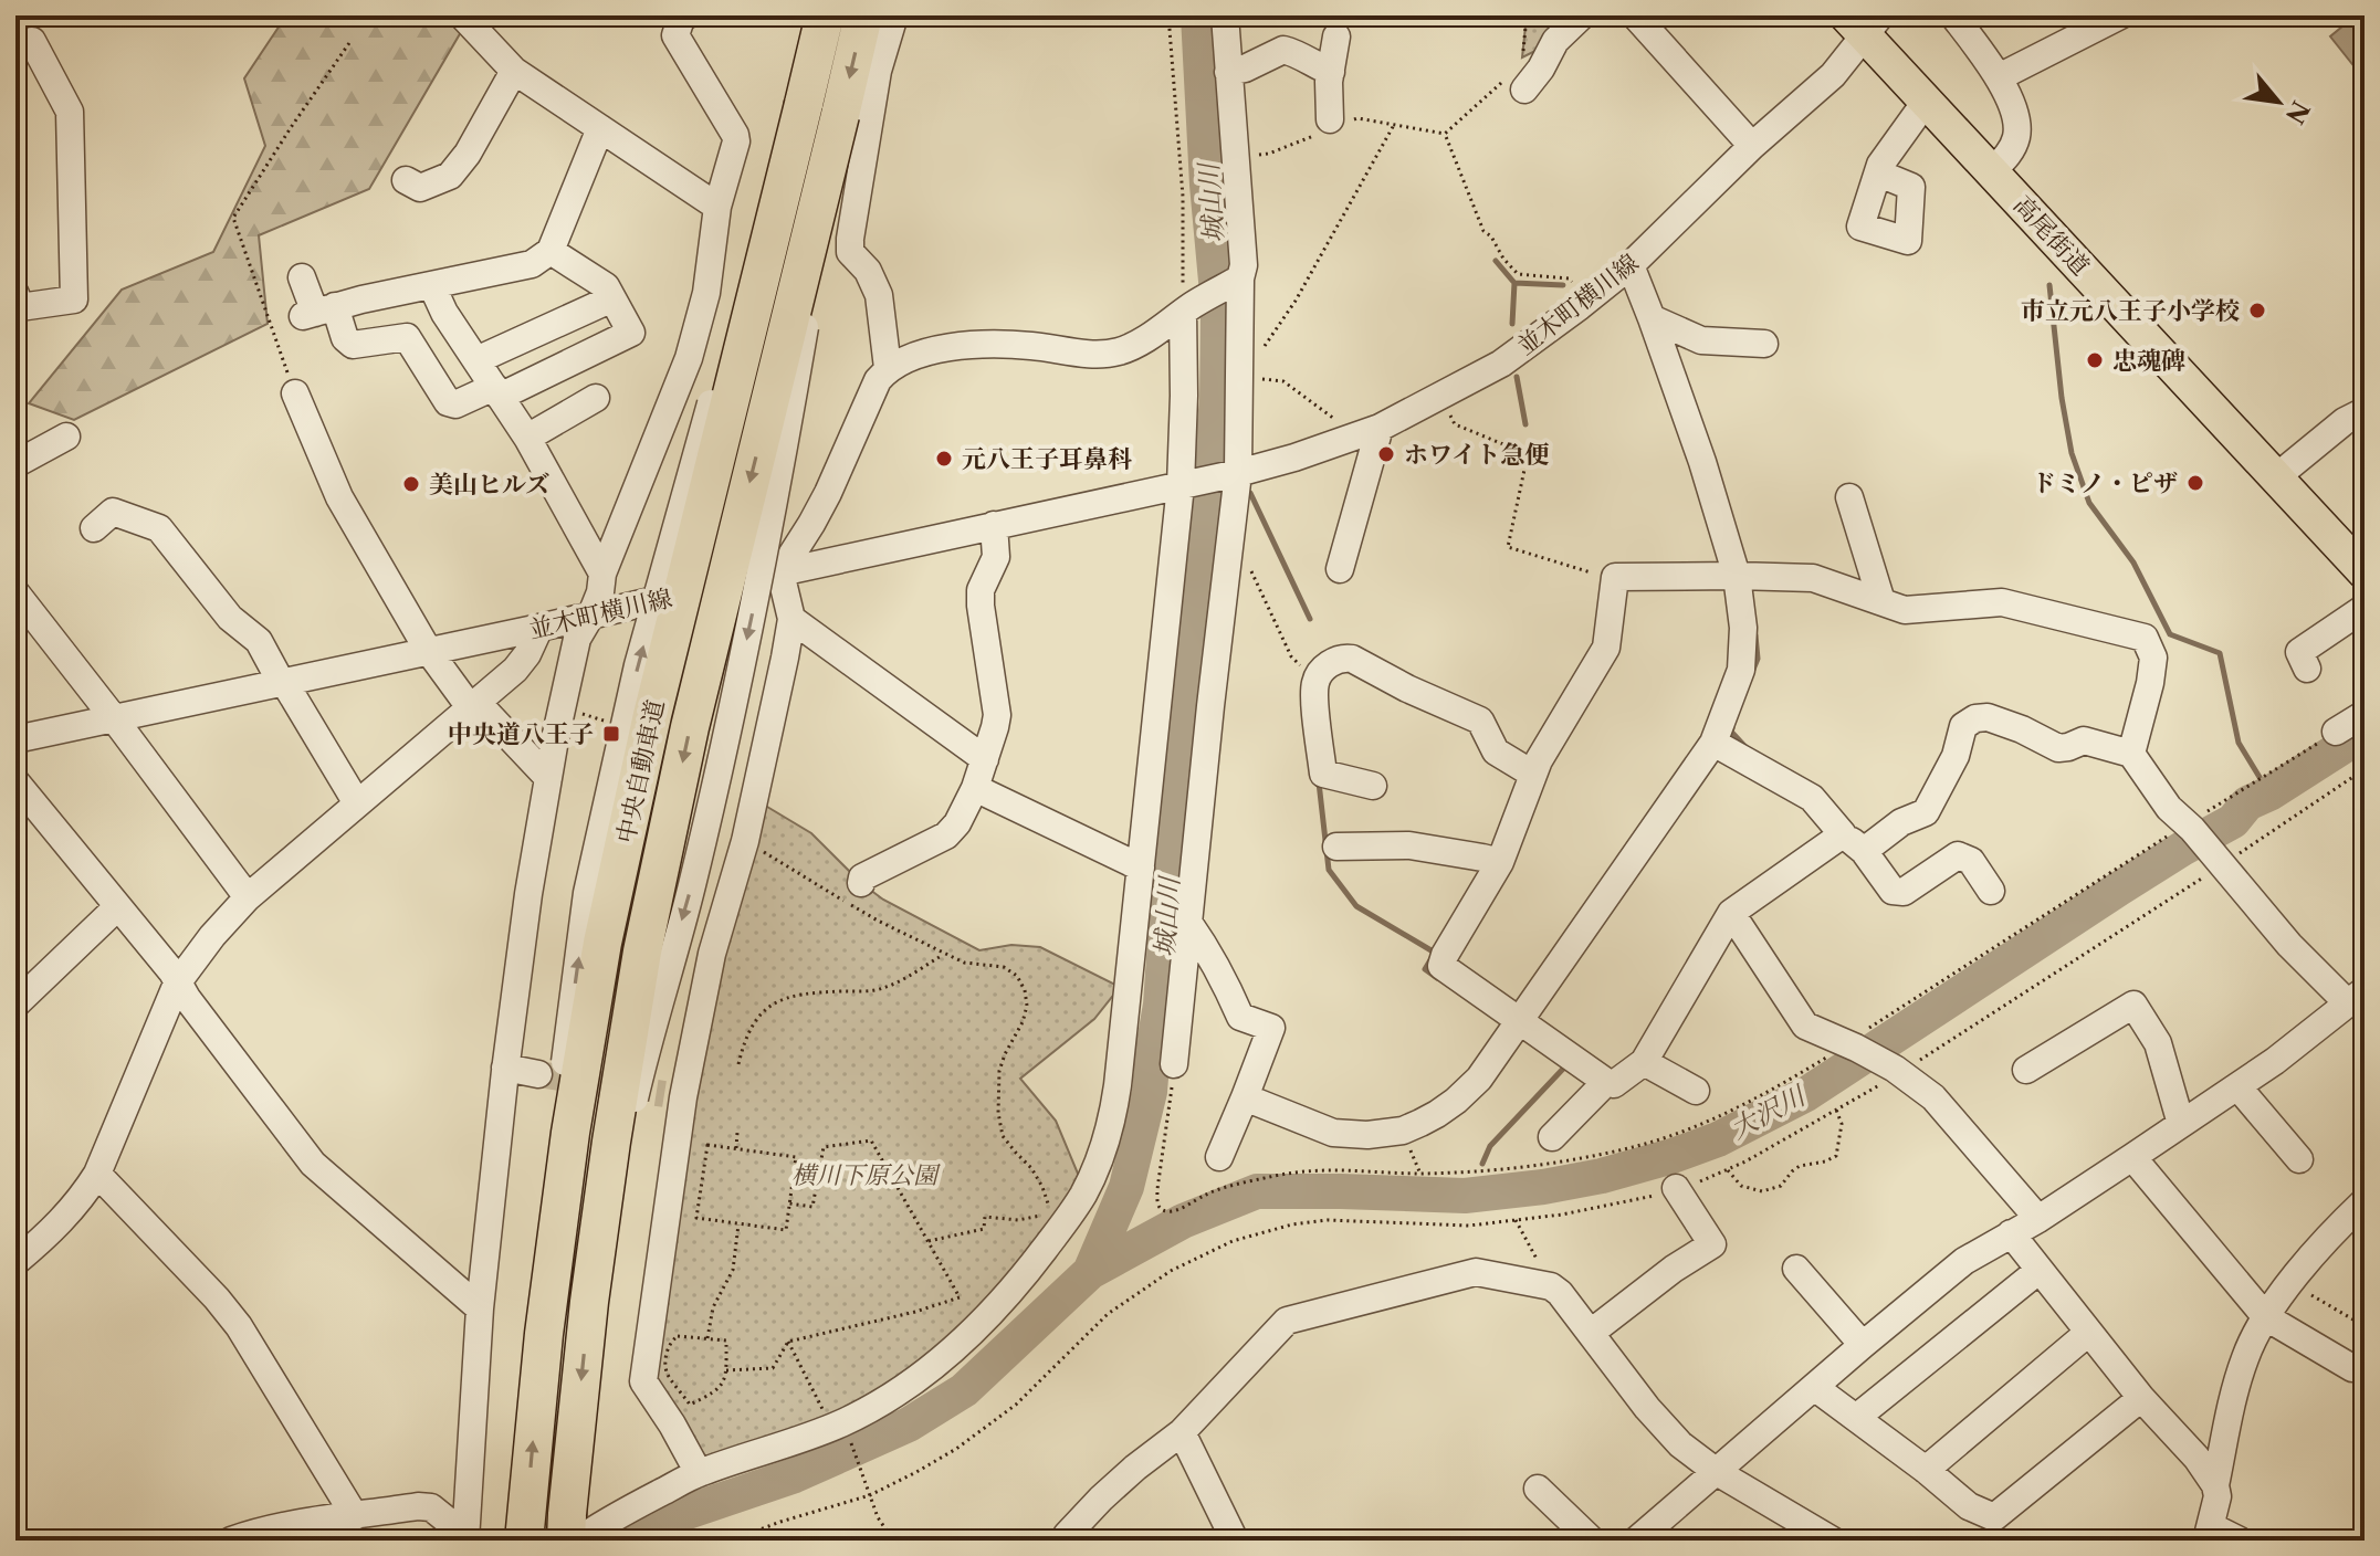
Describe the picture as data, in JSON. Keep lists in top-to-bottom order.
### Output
{
  "streets": {
    "highway": ["中央自動車道"],
    "main road": ["高尾街道"],
    "street": ["並木町横川線"]
  },
  "crossings": [
    ["高尾街道", "並木町横川線"]
  ],
  "water": ["城山川", "大沢川"],
  "parks": ["横川下原公園"],
  "places": {
    "other": [
      "市立元八王子小学校",
      "忠魂碑",
      "ホワイト急便",
      "元八王子耳鼻科",
      "ドミノ・ピザ",
      "美山ヒルズ"
    ],
    "transit": ["中央道八王子"]
  },
  "north": "bottom right"
}
